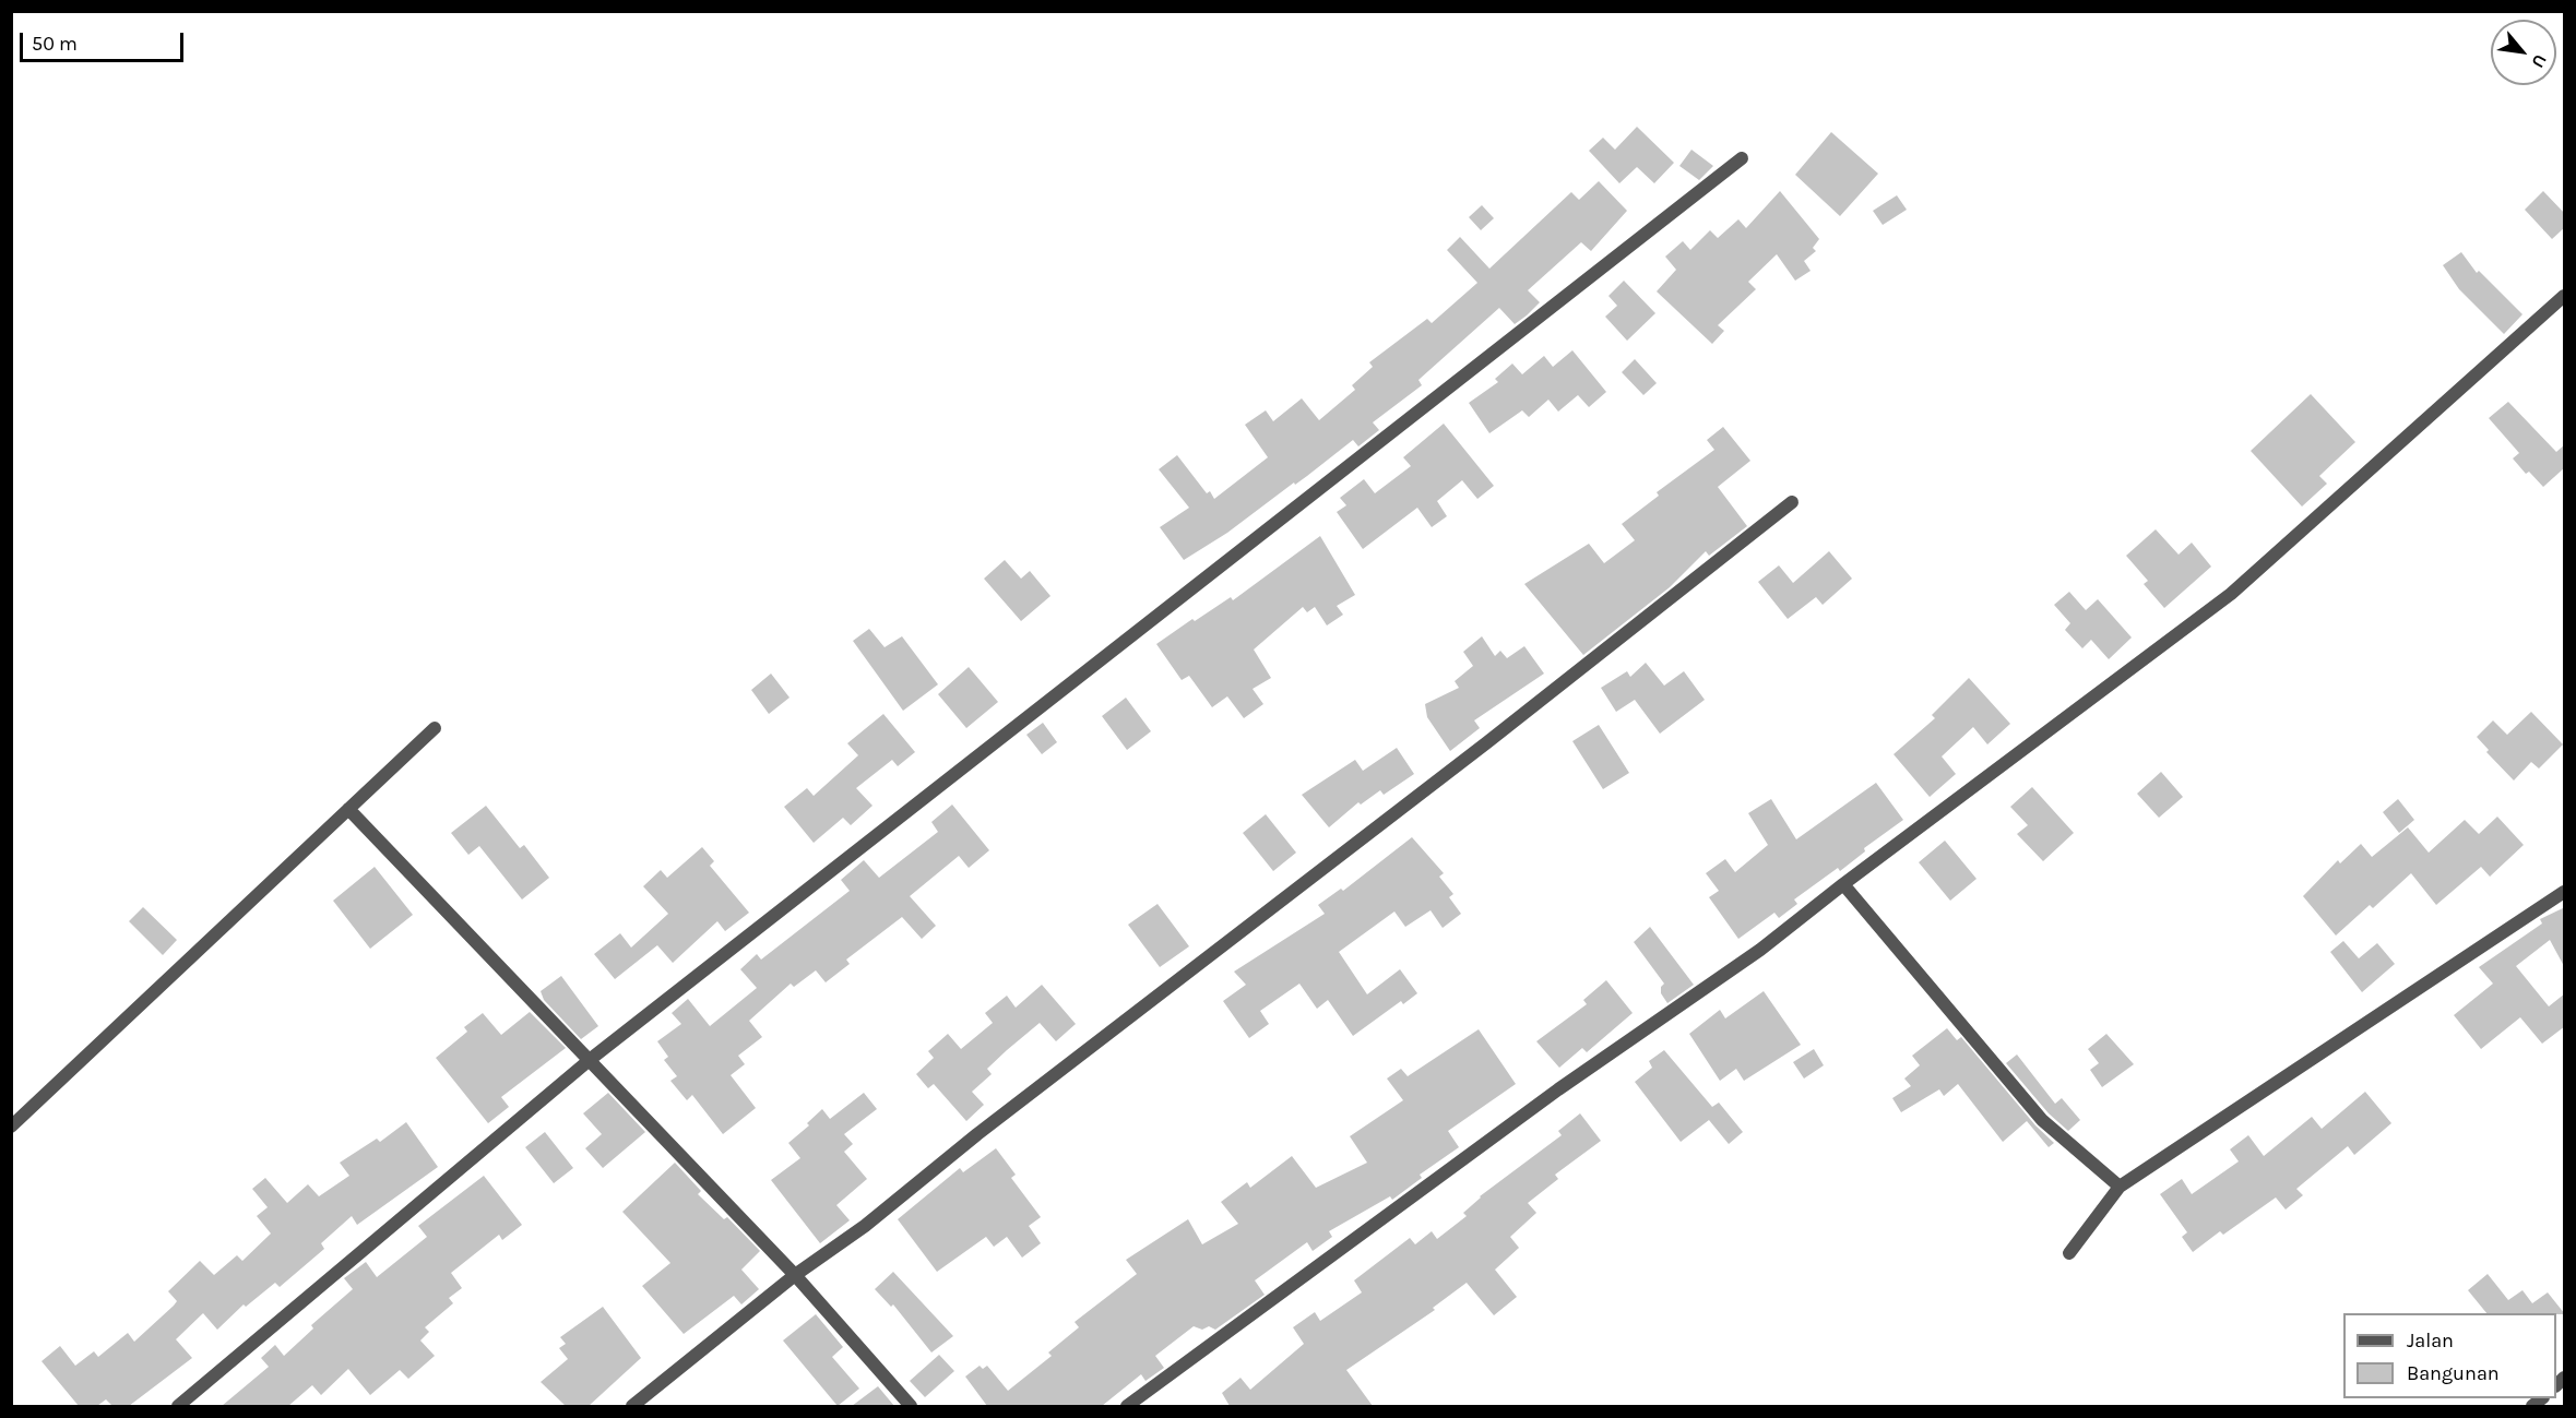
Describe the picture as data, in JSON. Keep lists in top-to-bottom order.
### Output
{
  "legend": ["Jalan", "Bangunan"],
  "scale_bar": "50 m",
  "north": "bottom right"
}
